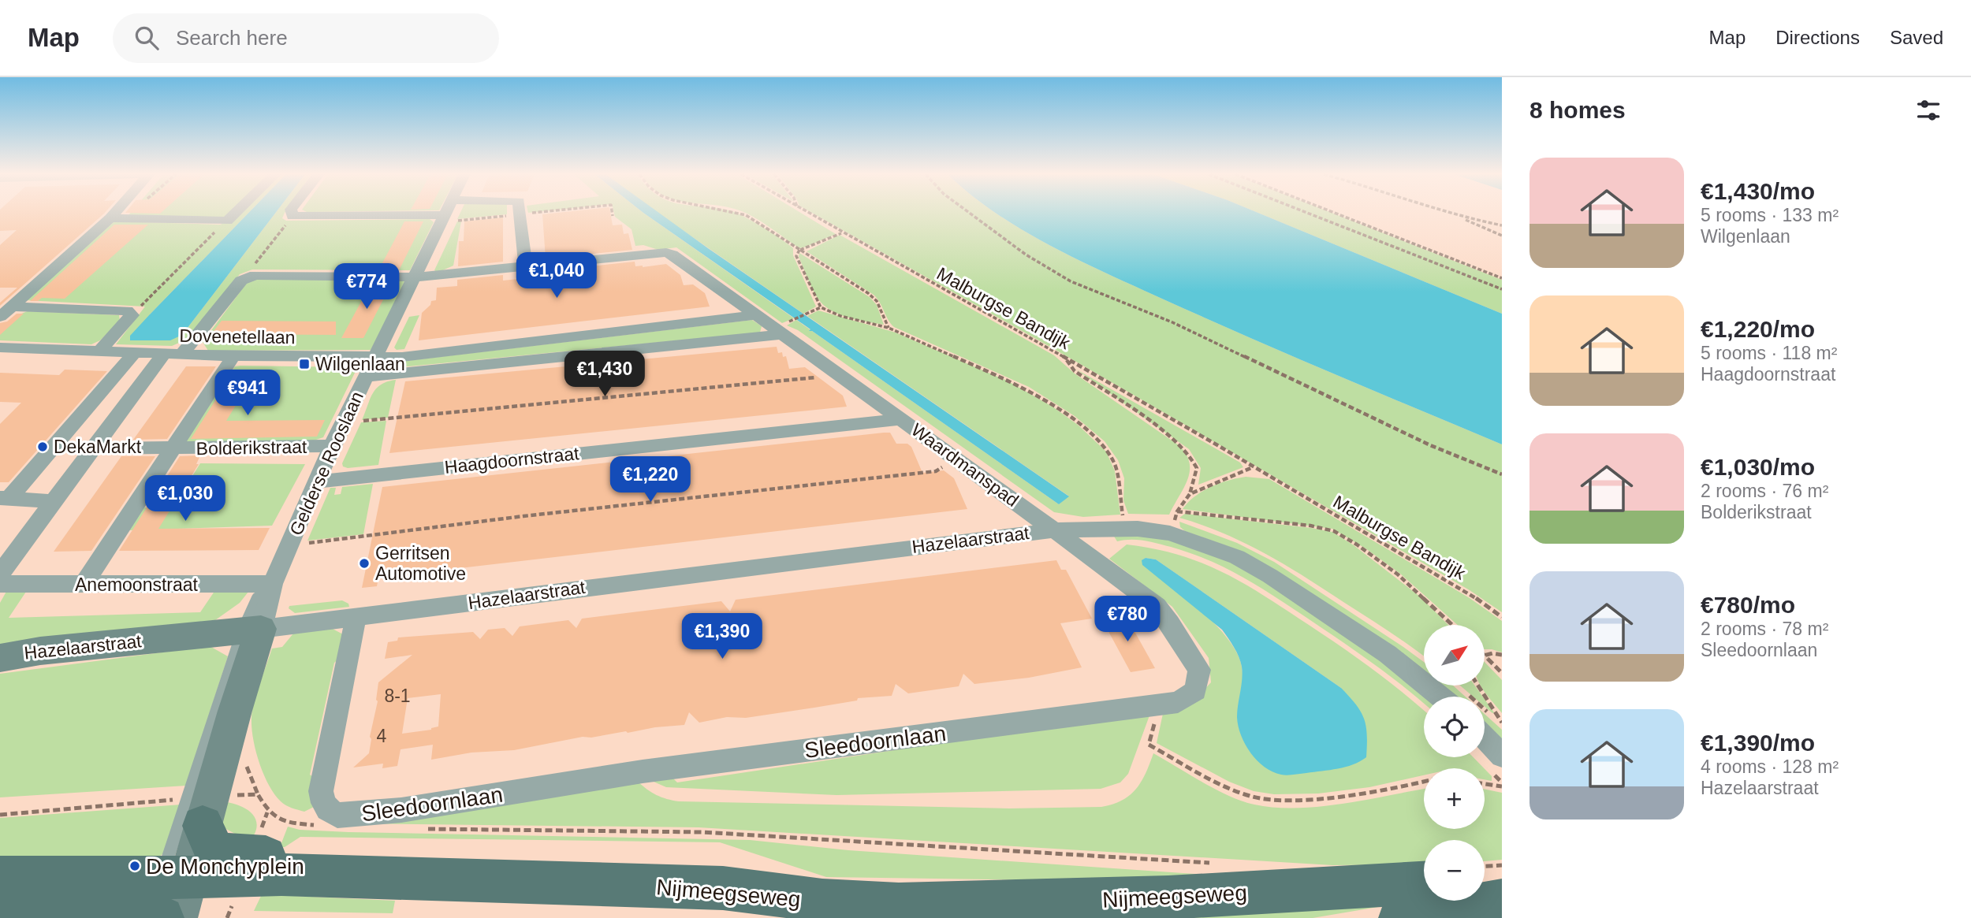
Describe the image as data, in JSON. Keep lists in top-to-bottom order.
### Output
{
  "streets": {
    "main road": ["Nijmeegseweg"],
    "street": [
      "Dovenetellaan",
      "Bolderikstraat",
      "Haagdoornstraat",
      "Gelderse Rooslaan",
      "Waardmanspad",
      "Hazelaarstraat",
      "Anemoonstraat",
      "Sleedoornlaan"
    ],
    "path": ["Malburgse Bandijk"]
  },
  "crossings": [
    ["Dovenetellaan", "Bolderikstraat"],
    ["Dovenetellaan", "Gelderse Rooslaan"],
    ["Bolderikstraat", "Gelderse Rooslaan"],
    ["Bolderikstraat", "Anemoonstraat"],
    ["Haagdoornstraat", "Gelderse Rooslaan"],
    ["Haagdoornstraat", "Waardmanspad"],
    ["Gelderse Rooslaan", "Hazelaarstraat"],
    ["Gelderse Rooslaan", "Anemoonstraat"],
    ["Gelderse Rooslaan", "Nijmeegseweg"],
    ["Waardmanspad", "Hazelaarstraat"],
    ["Waardmanspad", "Sleedoornlaan"],
    ["Hazelaarstraat", "Sleedoornlaan"]
  ],
  "places": {
    "transit": ["Wilgenlaan"],
    "other": ["DekaMarkt", "Gerritsen Automotive", "De Monchyplein"]
  },
  "house_numbers": ["8-1", "4"],
  "north": "top right",
  "page": {
    "header": "Map",
    "search": "Search here",
    "nav": ["Map", "Directions", "Saved"],
    "heading": "8 homes",
    "list": [
      {
        "name": "€1,430/mo",
        "note": "5 rooms · 133 m² · Wilgenlaan"
      },
      {
        "name": "€1,220/mo",
        "note": "5 rooms · 118 m² · Haagdoornstraat"
      },
      {
        "name": "€1,030/mo",
        "note": "2 rooms · 76 m² · Bolderikstraat"
      },
      {
        "name": "€780/mo",
        "note": "2 rooms · 78 m² · Sleedoornlaan"
      },
      {
        "name": "€1,390/mo",
        "note": "4 rooms · 128 m² · Hazelaarstraat"
      }
    ],
    "price": [
      "€1,040",
      "€774",
      "€1,430",
      "€941",
      "€1,220",
      "€1,030",
      "€780",
      "€1,390"
    ],
    "map_buttons": ["+", "−"]
  }
}
